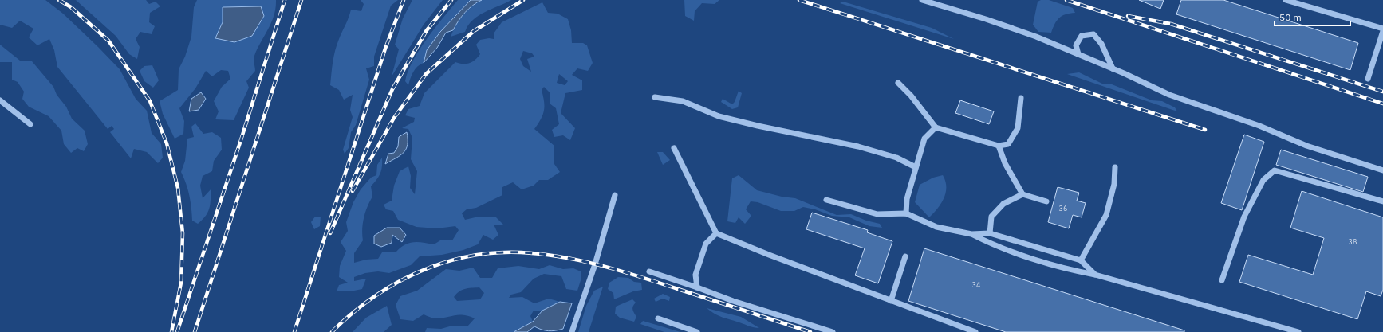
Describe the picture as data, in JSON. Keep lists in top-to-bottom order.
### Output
{
  "house_numbers": ["36", "38", "34"],
  "scale_bar": "50 m"
}
